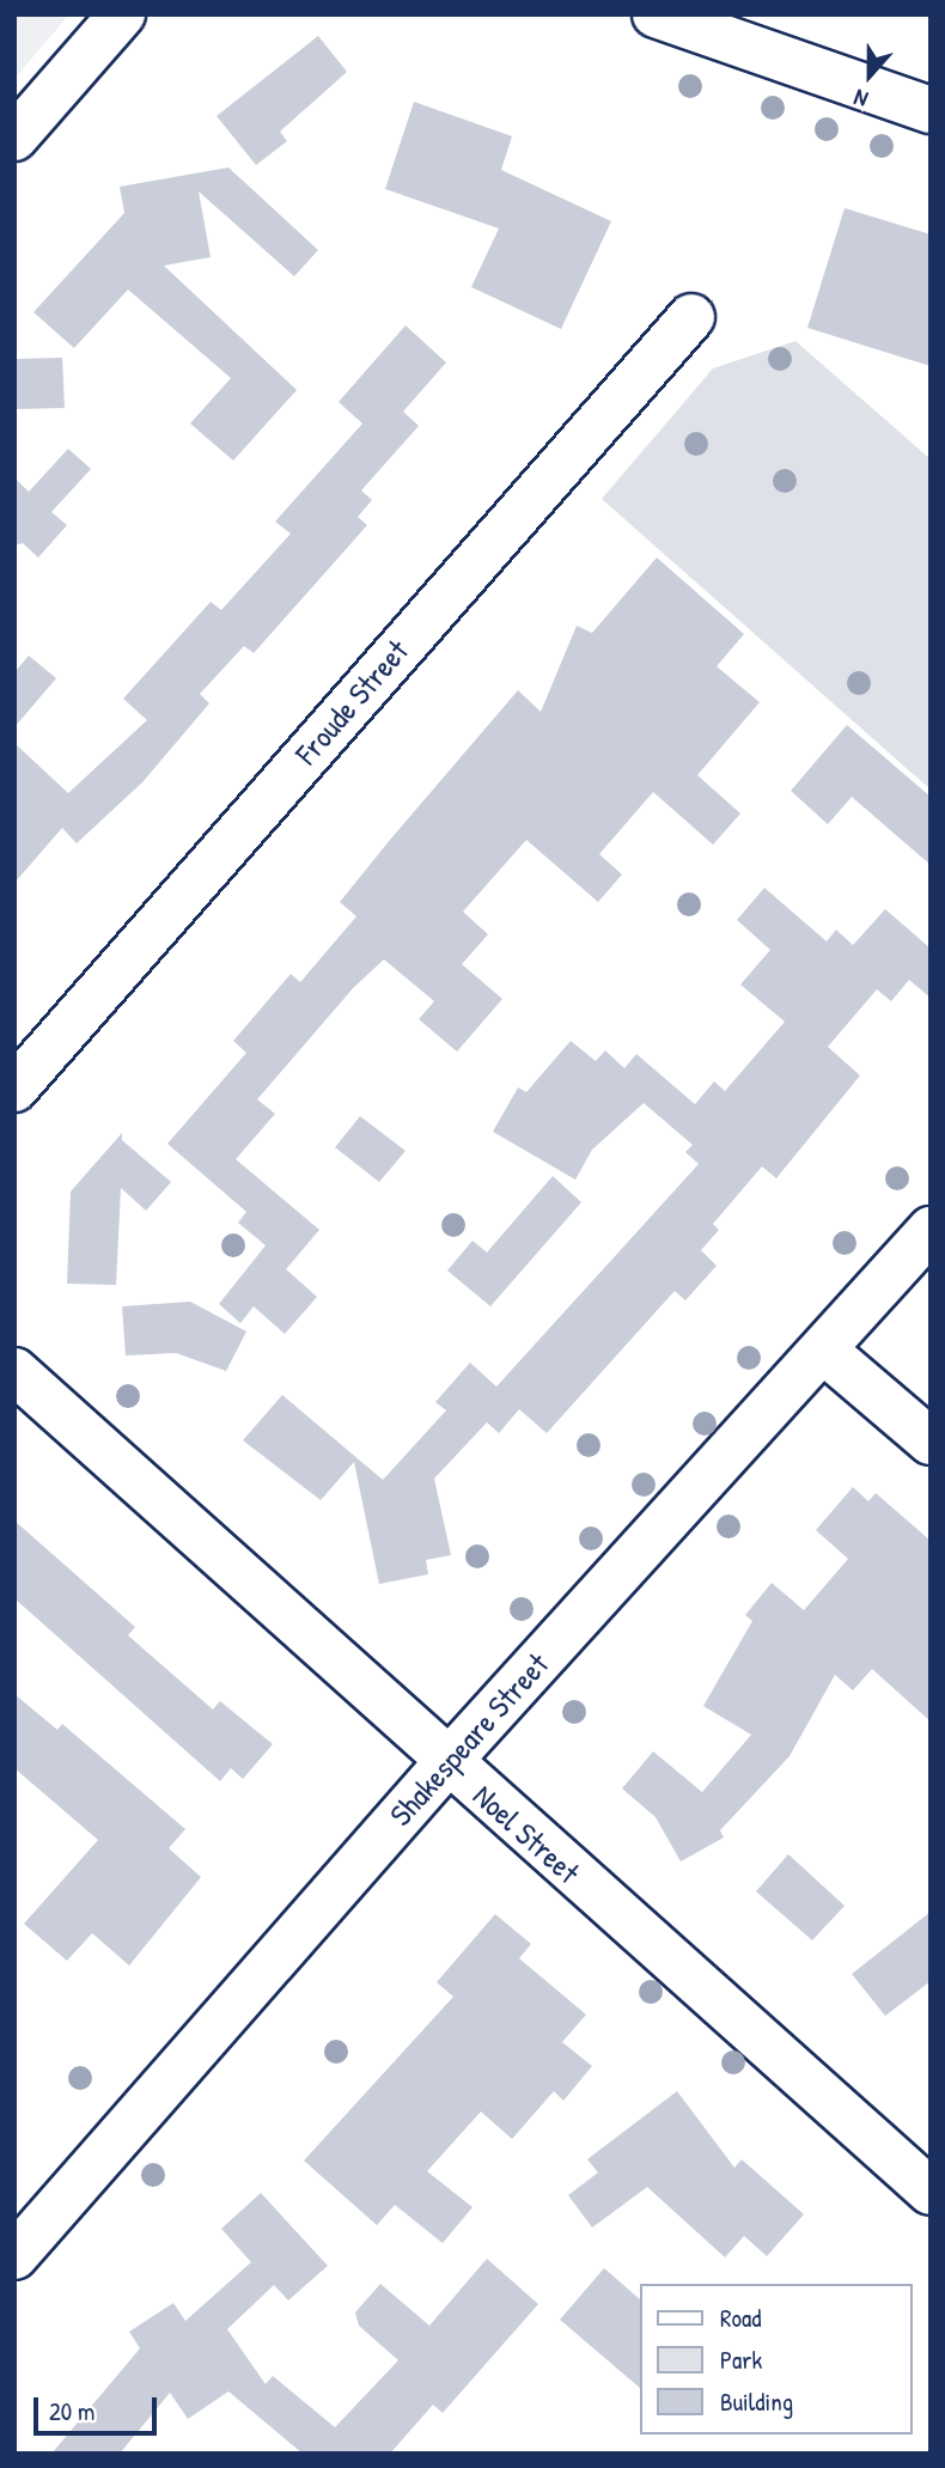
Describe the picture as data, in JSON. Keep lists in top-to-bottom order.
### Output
{
  "streets": {
    "street": ["Froude Street", "Shakespeare Street", "Noel Street"]
  },
  "crossings": [
    ["Shakespeare Street", "Noel Street"]
  ],
  "legend": ["Road", "Park", "Building"],
  "scale_bar": "20 m",
  "north": "bottom"
}
